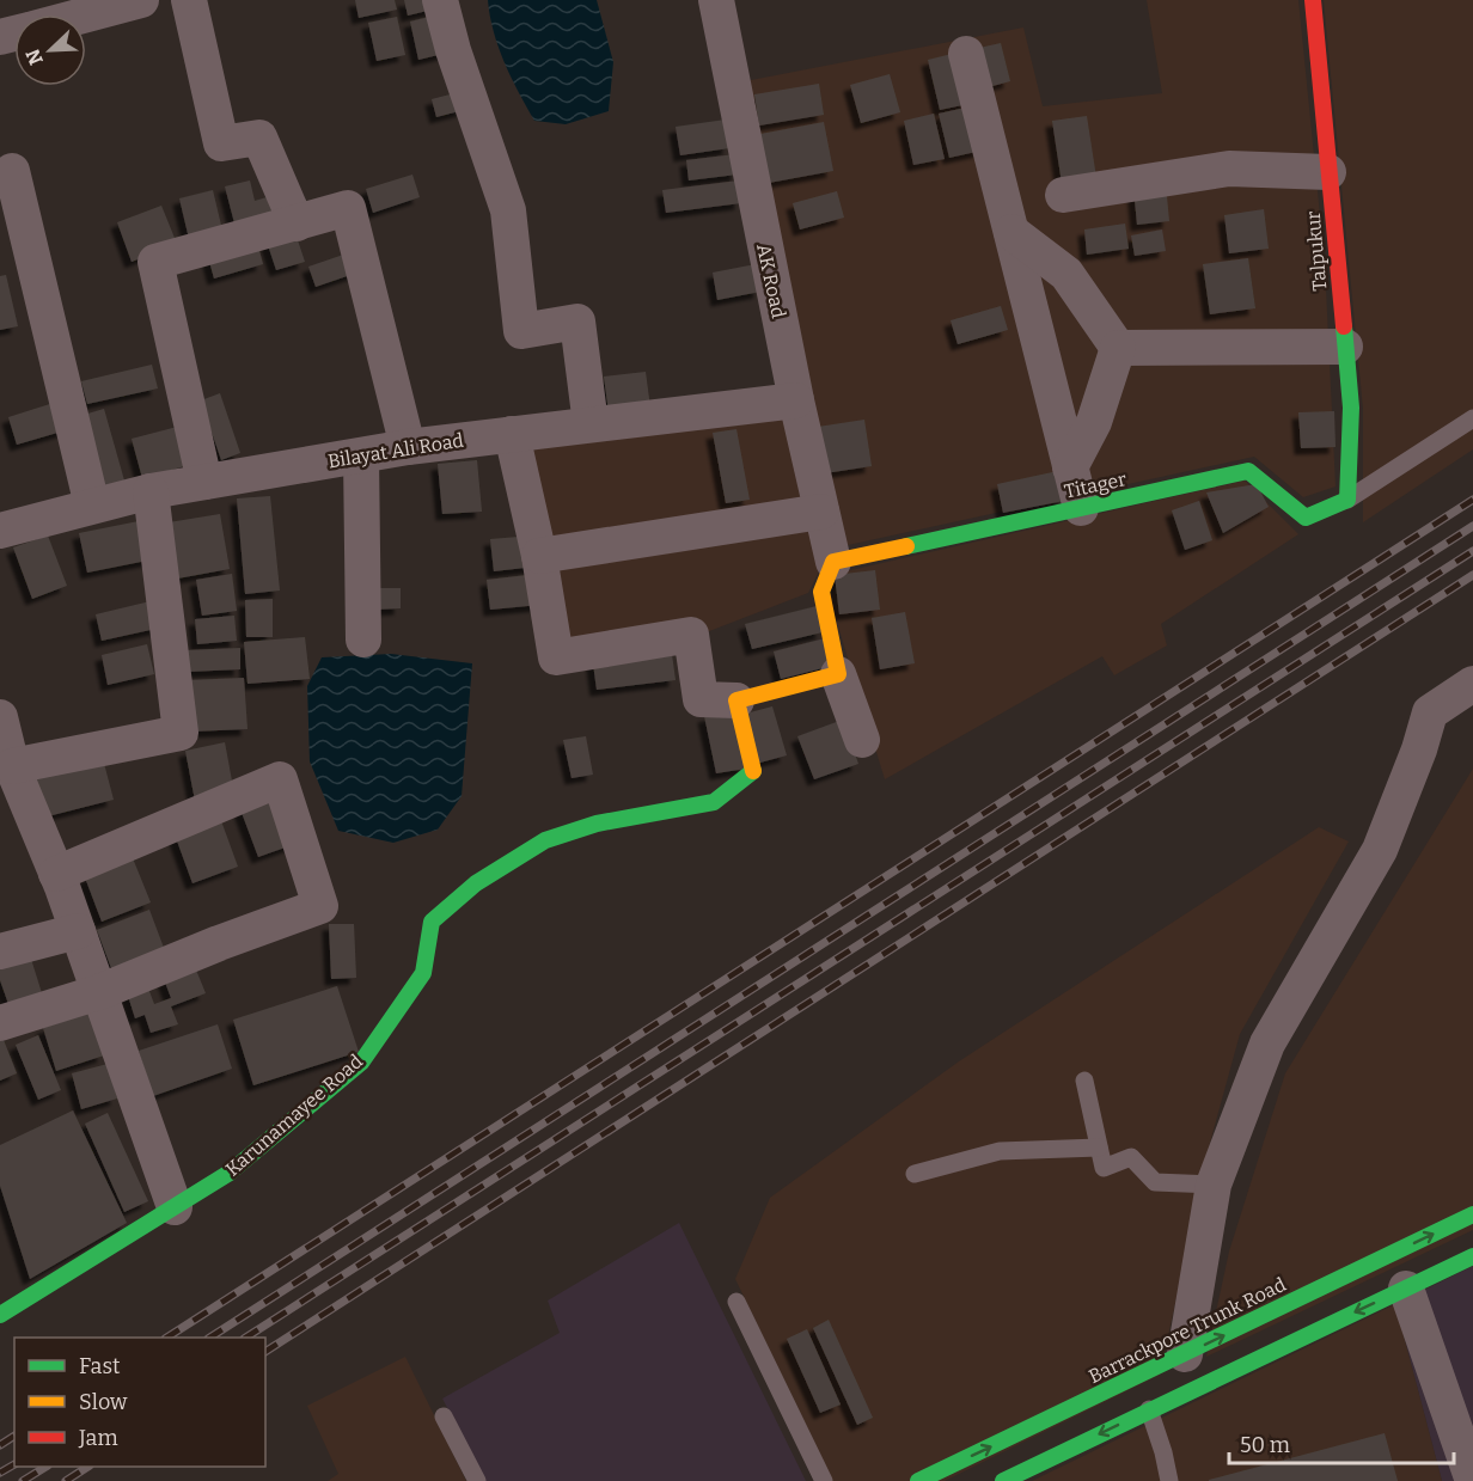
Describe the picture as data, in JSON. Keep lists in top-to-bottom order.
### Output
{
  "streets": {
    "street": [
      "Talpukur",
      "AK Road",
      "Bilayat Ali Road",
      "Titager",
      "Karunamayee Road",
      "Barrackpore Trunk Road"
    ]
  },
  "crossings": [
    ["Talpukur", "Titager"],
    ["AK Road", "Bilayat Ali Road"],
    ["AK Road", "Titager"]
  ],
  "legend": ["Fast", "Slow", "Jam"],
  "scale_bar": "50 m",
  "north": "bottom left"
}
